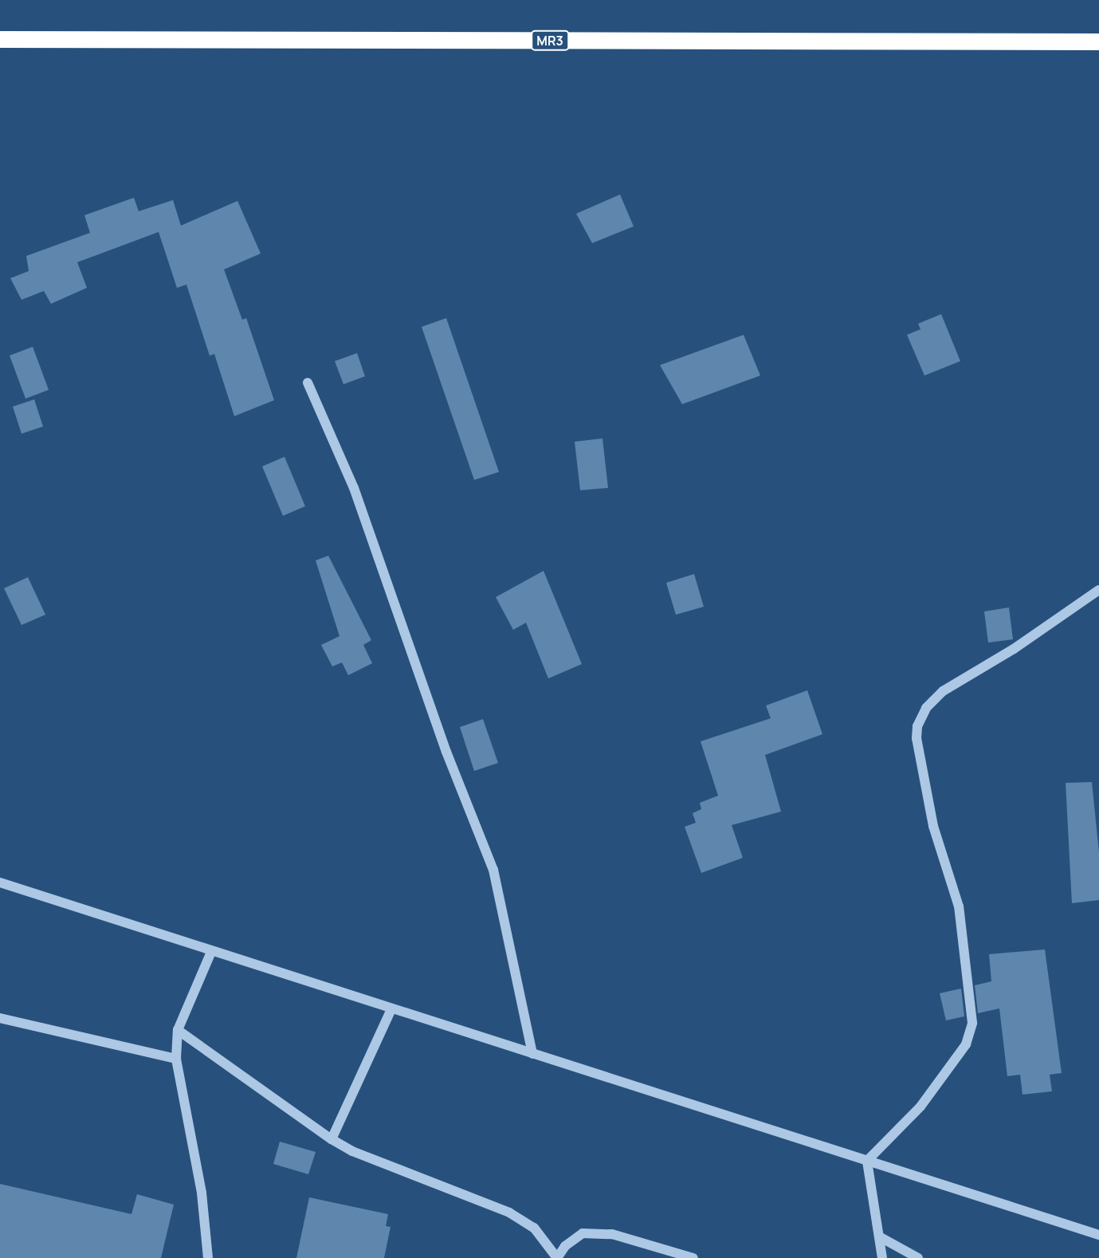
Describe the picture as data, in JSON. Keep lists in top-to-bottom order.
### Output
{
  "streets": {
    "highway": ["MR3"]
  }
}
